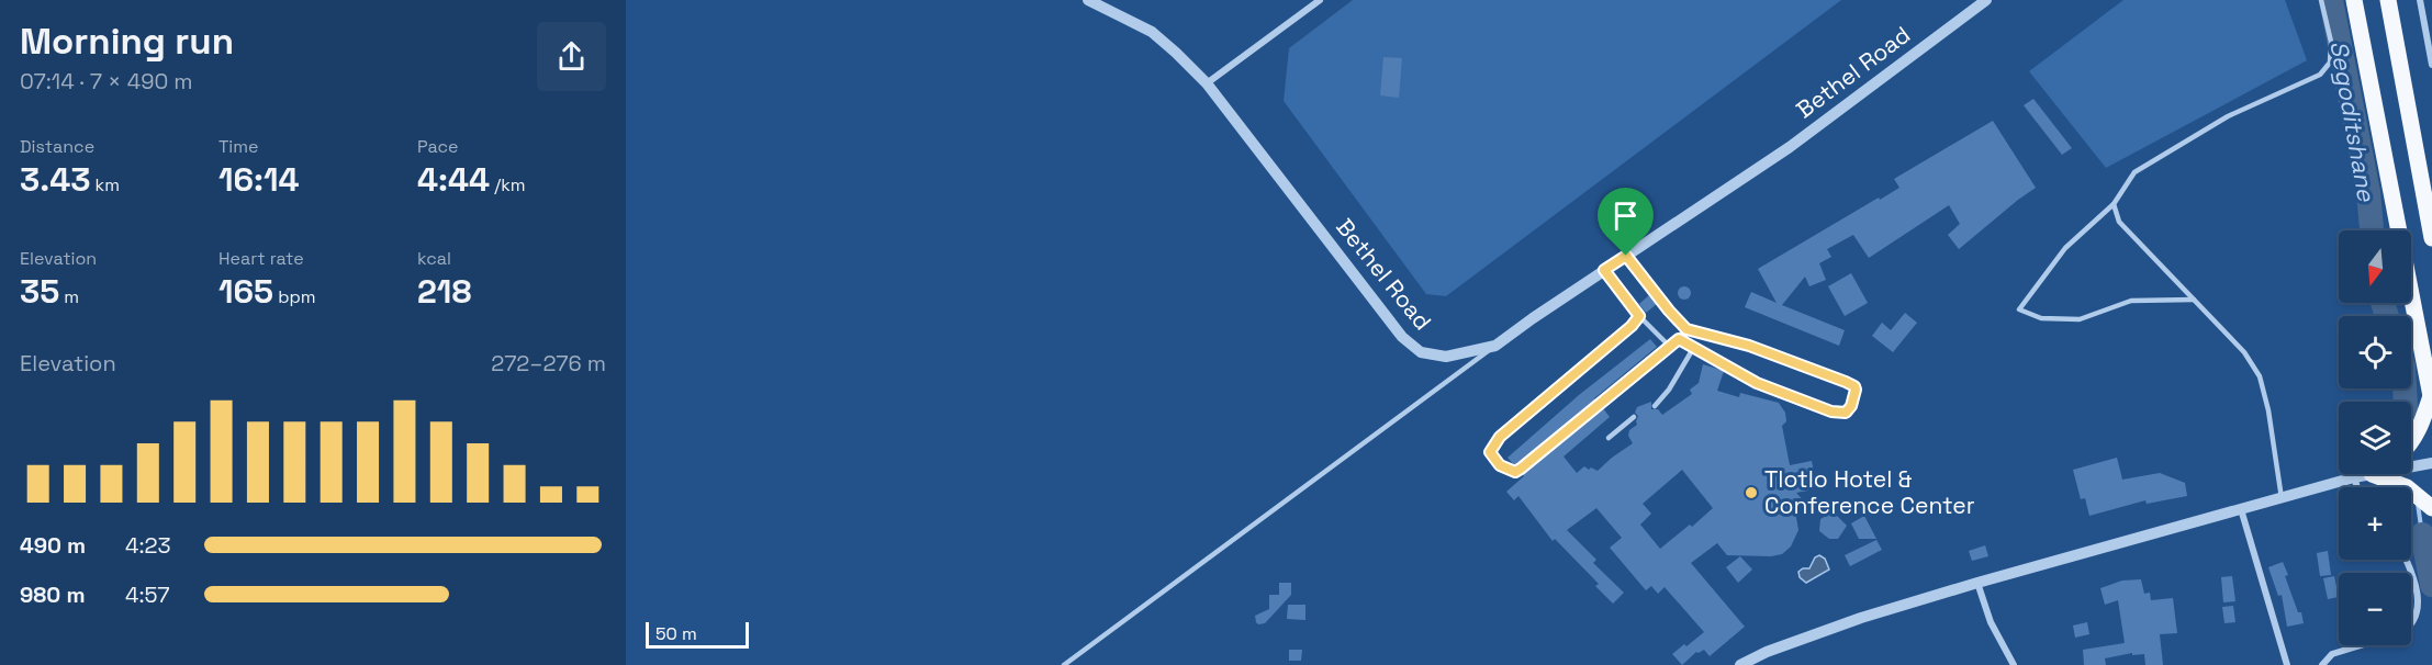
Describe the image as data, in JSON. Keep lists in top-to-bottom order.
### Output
{
  "streets": {
    "street": ["Bethel Road"]
  },
  "water": ["Segoditshane"],
  "places": ["Tlotlo Hotel & Conference Center"],
  "scale_bar": "50 m",
  "north": "bottom",
  "page": {
    "heading": ["Morning run", "07:14 · 7 × 490 m"],
    "stats": [
      ["Distance", "3.43 km"],
      ["Time", "16:14"],
      ["Pace", "4:44 /km"],
      ["Elevation", "35 m"],
      ["Heart rate", "165 bpm"],
      ["kcal", "218"]
    ],
    "map_buttons": ["+", "−"],
    "chart": ["Elevation", "272–276 m"],
    "list": [
      {
        "name": "490 m",
        "note": "4:23"
      },
      {
        "name": "980 m",
        "note": "4:57"
      }
    ],
    "scale": "50 m"
  }
}
